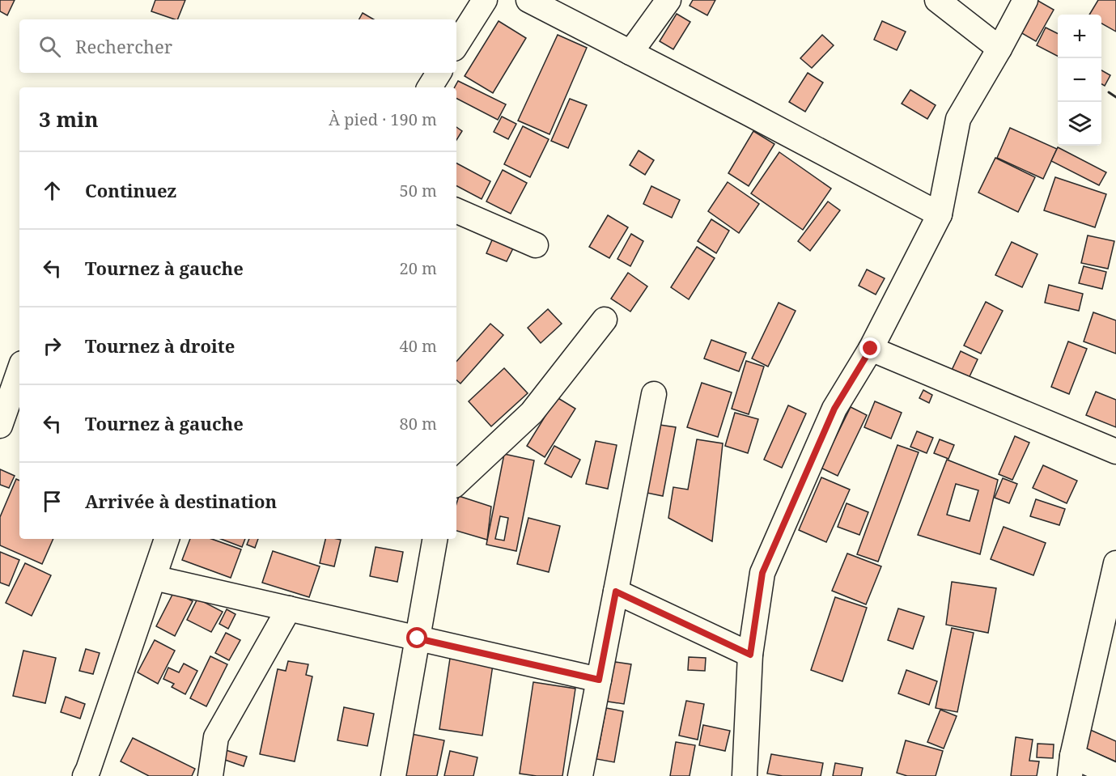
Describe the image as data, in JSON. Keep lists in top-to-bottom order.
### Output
{
  "page": {
    "map_buttons": ["+", "−"],
    "search": "Rechercher",
    "heading": ["3 min", "À pied · 190 m"],
    "list": [
      ["Continuez", "50 m"],
      ["Tournez à gauche", "20 m"],
      ["Tournez à droite", "40 m"],
      ["Tournez à gauche", "80 m"],
      "Arrivée à destination"
    ]
  }
}
